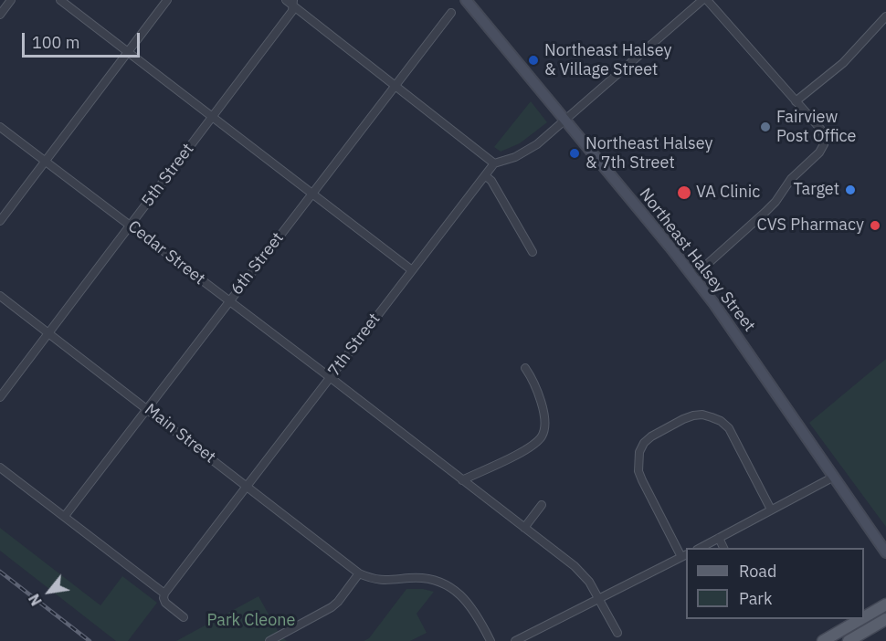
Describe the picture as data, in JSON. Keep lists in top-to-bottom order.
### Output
{
  "streets": {
    "main road": ["Northeast Halsey Street"],
    "street": [
      "5th Street",
      "Cedar Street",
      "6th Street",
      "7th Street",
      "Main Street"
    ]
  },
  "crossings": [
    ["5th Street", "Cedar Street"],
    ["5th Street", "Main Street"],
    ["Cedar Street", "6th Street"],
    ["Cedar Street", "7th Street"],
    ["6th Street", "Main Street"],
    ["7th Street", "Main Street"]
  ],
  "parks": ["Park Cleone"],
  "places": [
    "Northeast Halsey & Village Street",
    "Fairview Post Office",
    "Northeast Halsey & 7th Street",
    "Target",
    "VA Clinic",
    "CVS Pharmacy"
  ],
  "legend": ["Road", "Park"],
  "scale_bar": "100 m",
  "north": "bottom left"
}
